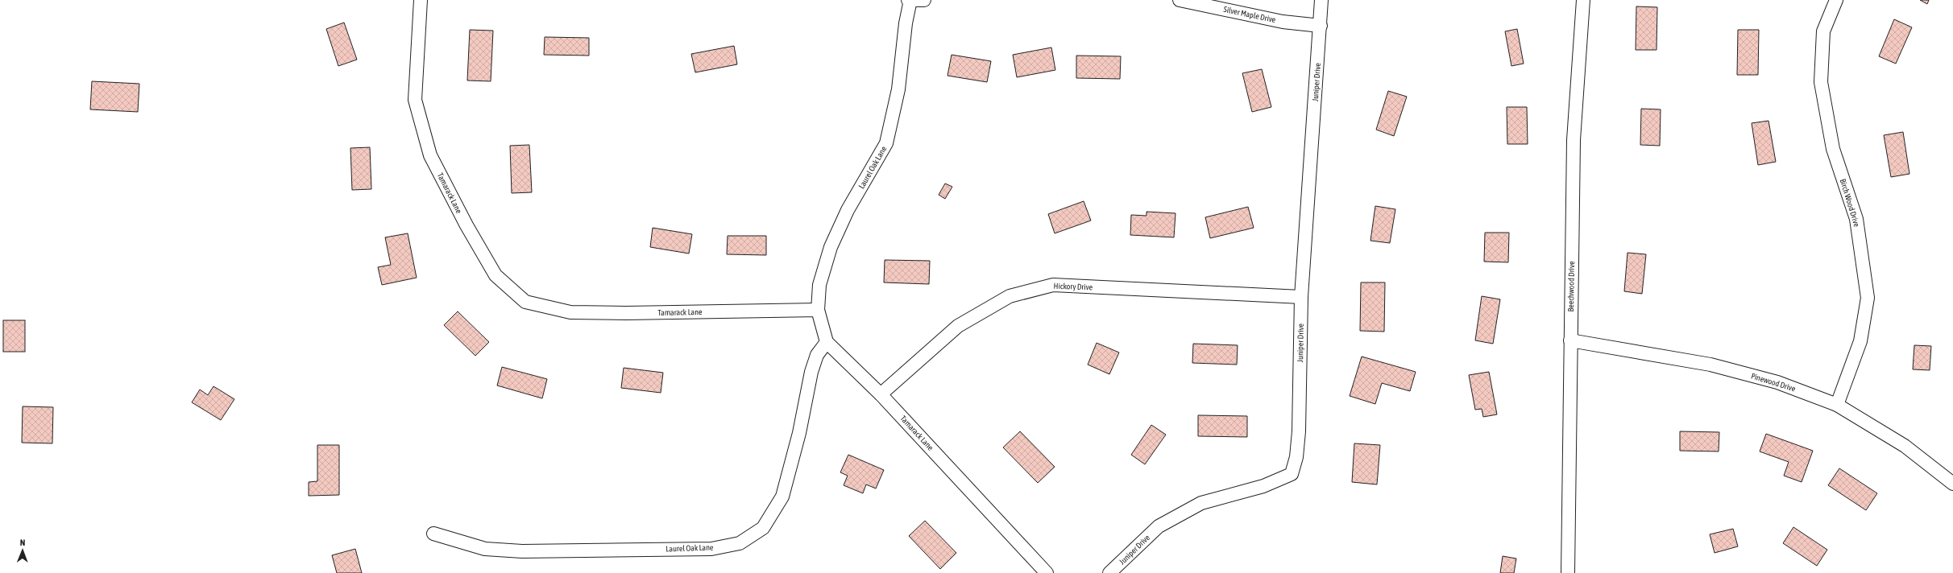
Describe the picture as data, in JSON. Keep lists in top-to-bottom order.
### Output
{
  "streets": {
    "street": [
      "Silver Maple Drive",
      "Juniper Drive",
      "Laurel Oak Lane",
      "Tamarack Lane",
      "Birch Wood Drive",
      "Hickory Drive",
      "Beechwood Drive",
      "Pinewood Drive"
    ]
  },
  "crossings": [
    ["Silver Maple Drive", "Juniper Drive"],
    ["Juniper Drive", "Hickory Drive"],
    ["Laurel Oak Lane", "Tamarack Lane"],
    ["Tamarack Lane", "Hickory Drive"],
    ["Birch Wood Drive", "Pinewood Drive"],
    ["Beechwood Drive", "Pinewood Drive"]
  ],
  "north": "top"
}
